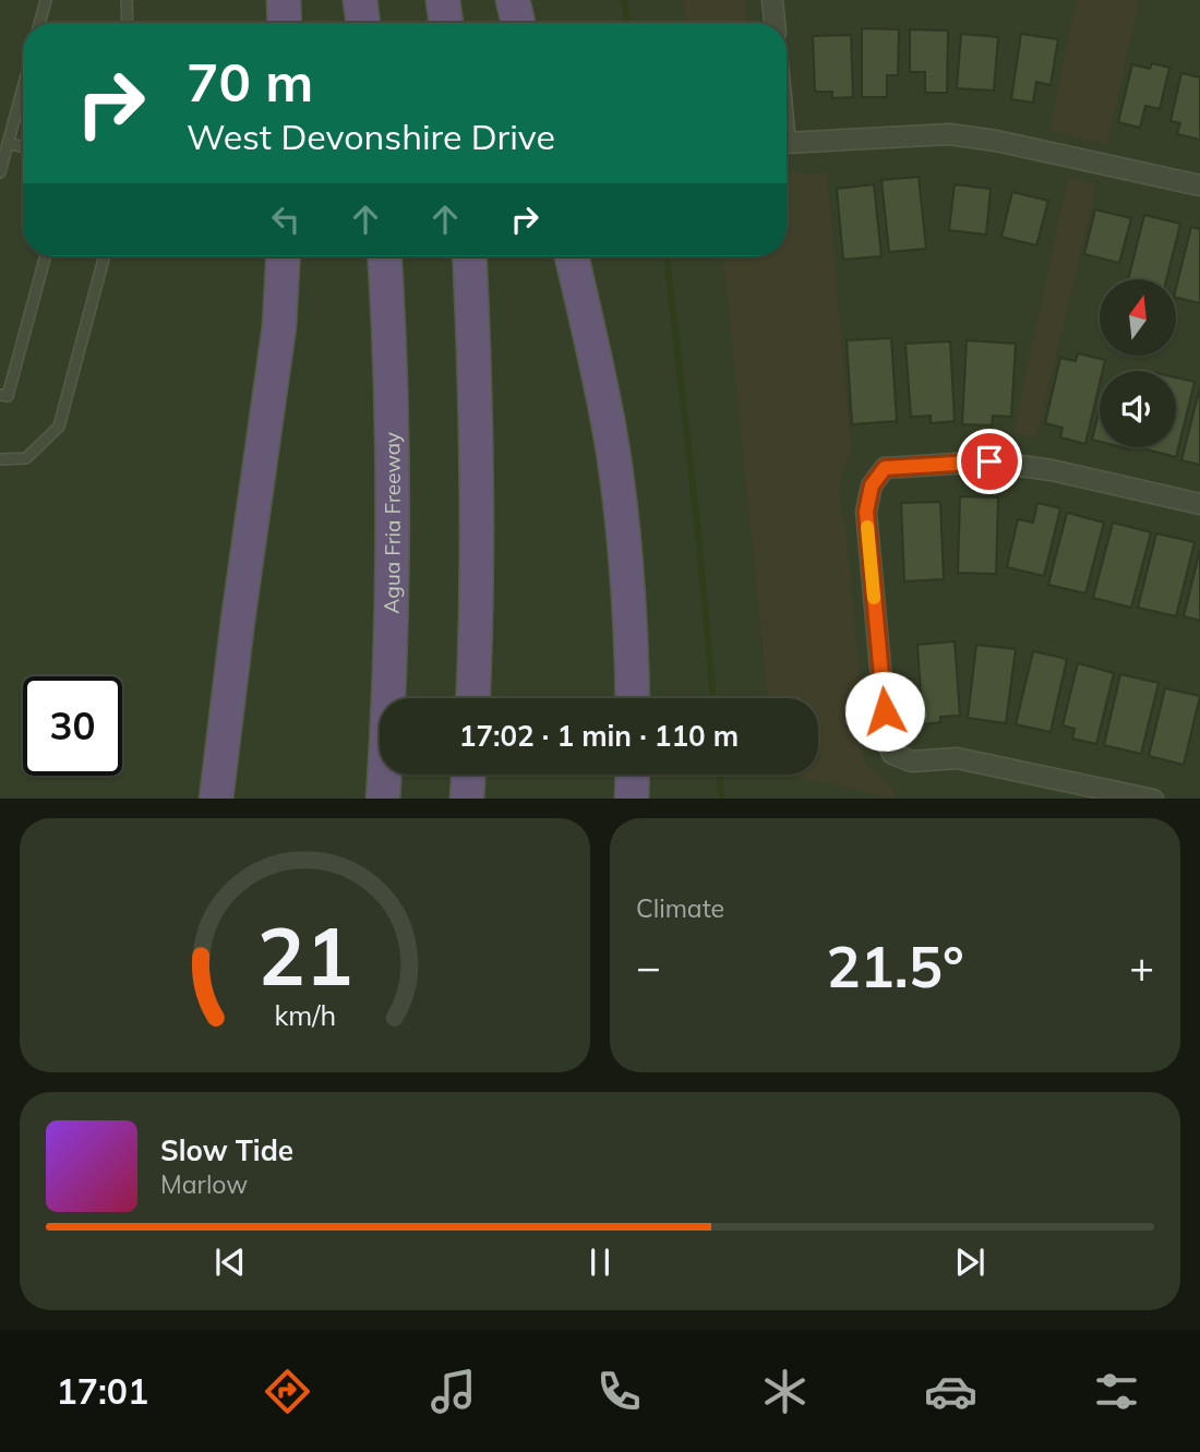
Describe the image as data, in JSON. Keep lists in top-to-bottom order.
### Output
{
  "streets": {
    "highway": ["Agua Fria Freeway"]
  },
  "north": "top",
  "page": {
    "turn": ["70 m", "West Devonshire Drive"],
    "limit": "30",
    "trip": "17:02 · 1 min · 110 m",
    "tile": "Climate",
    "heat": ["−", "21.5°", "+"],
    "song": ["Slow Tide", "Marlow"],
    "tabs": "17:01",
    "gauge": ["21", "km/h"]
  }
}
